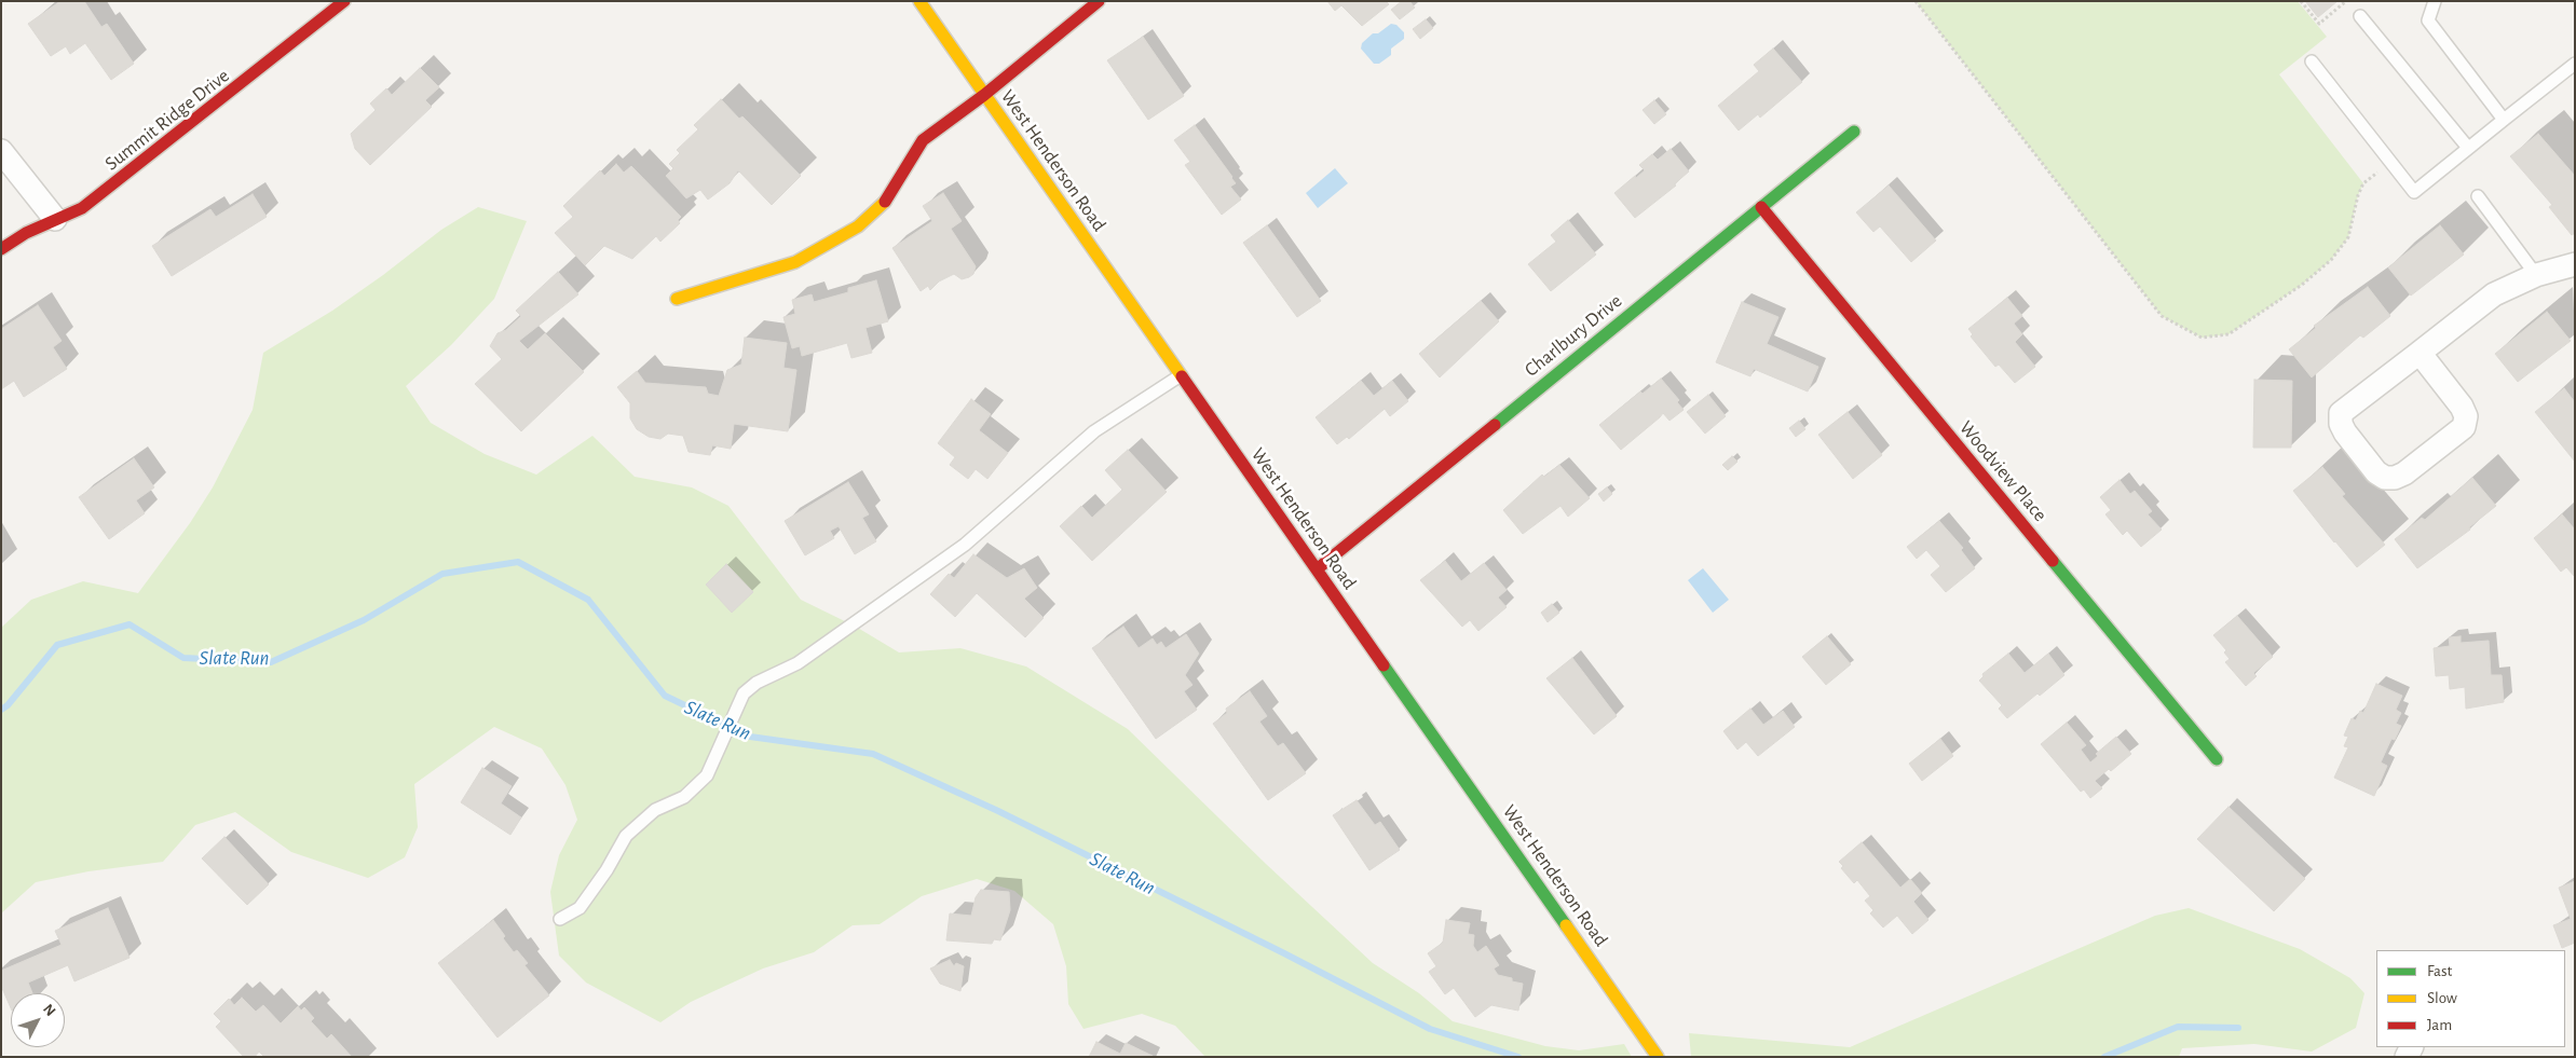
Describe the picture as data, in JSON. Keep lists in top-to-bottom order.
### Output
{
  "streets": {
    "street": [
      "Summit Ridge Drive",
      "West Henderson Road",
      "Charlbury Drive",
      "Woodview Place"
    ]
  },
  "crossings": [
    ["West Henderson Road", "Charlbury Drive"],
    ["Charlbury Drive", "Woodview Place"]
  ],
  "water": ["Slate Run"],
  "legend": ["Fast", "Slow", "Jam"],
  "north": "top right"
}
